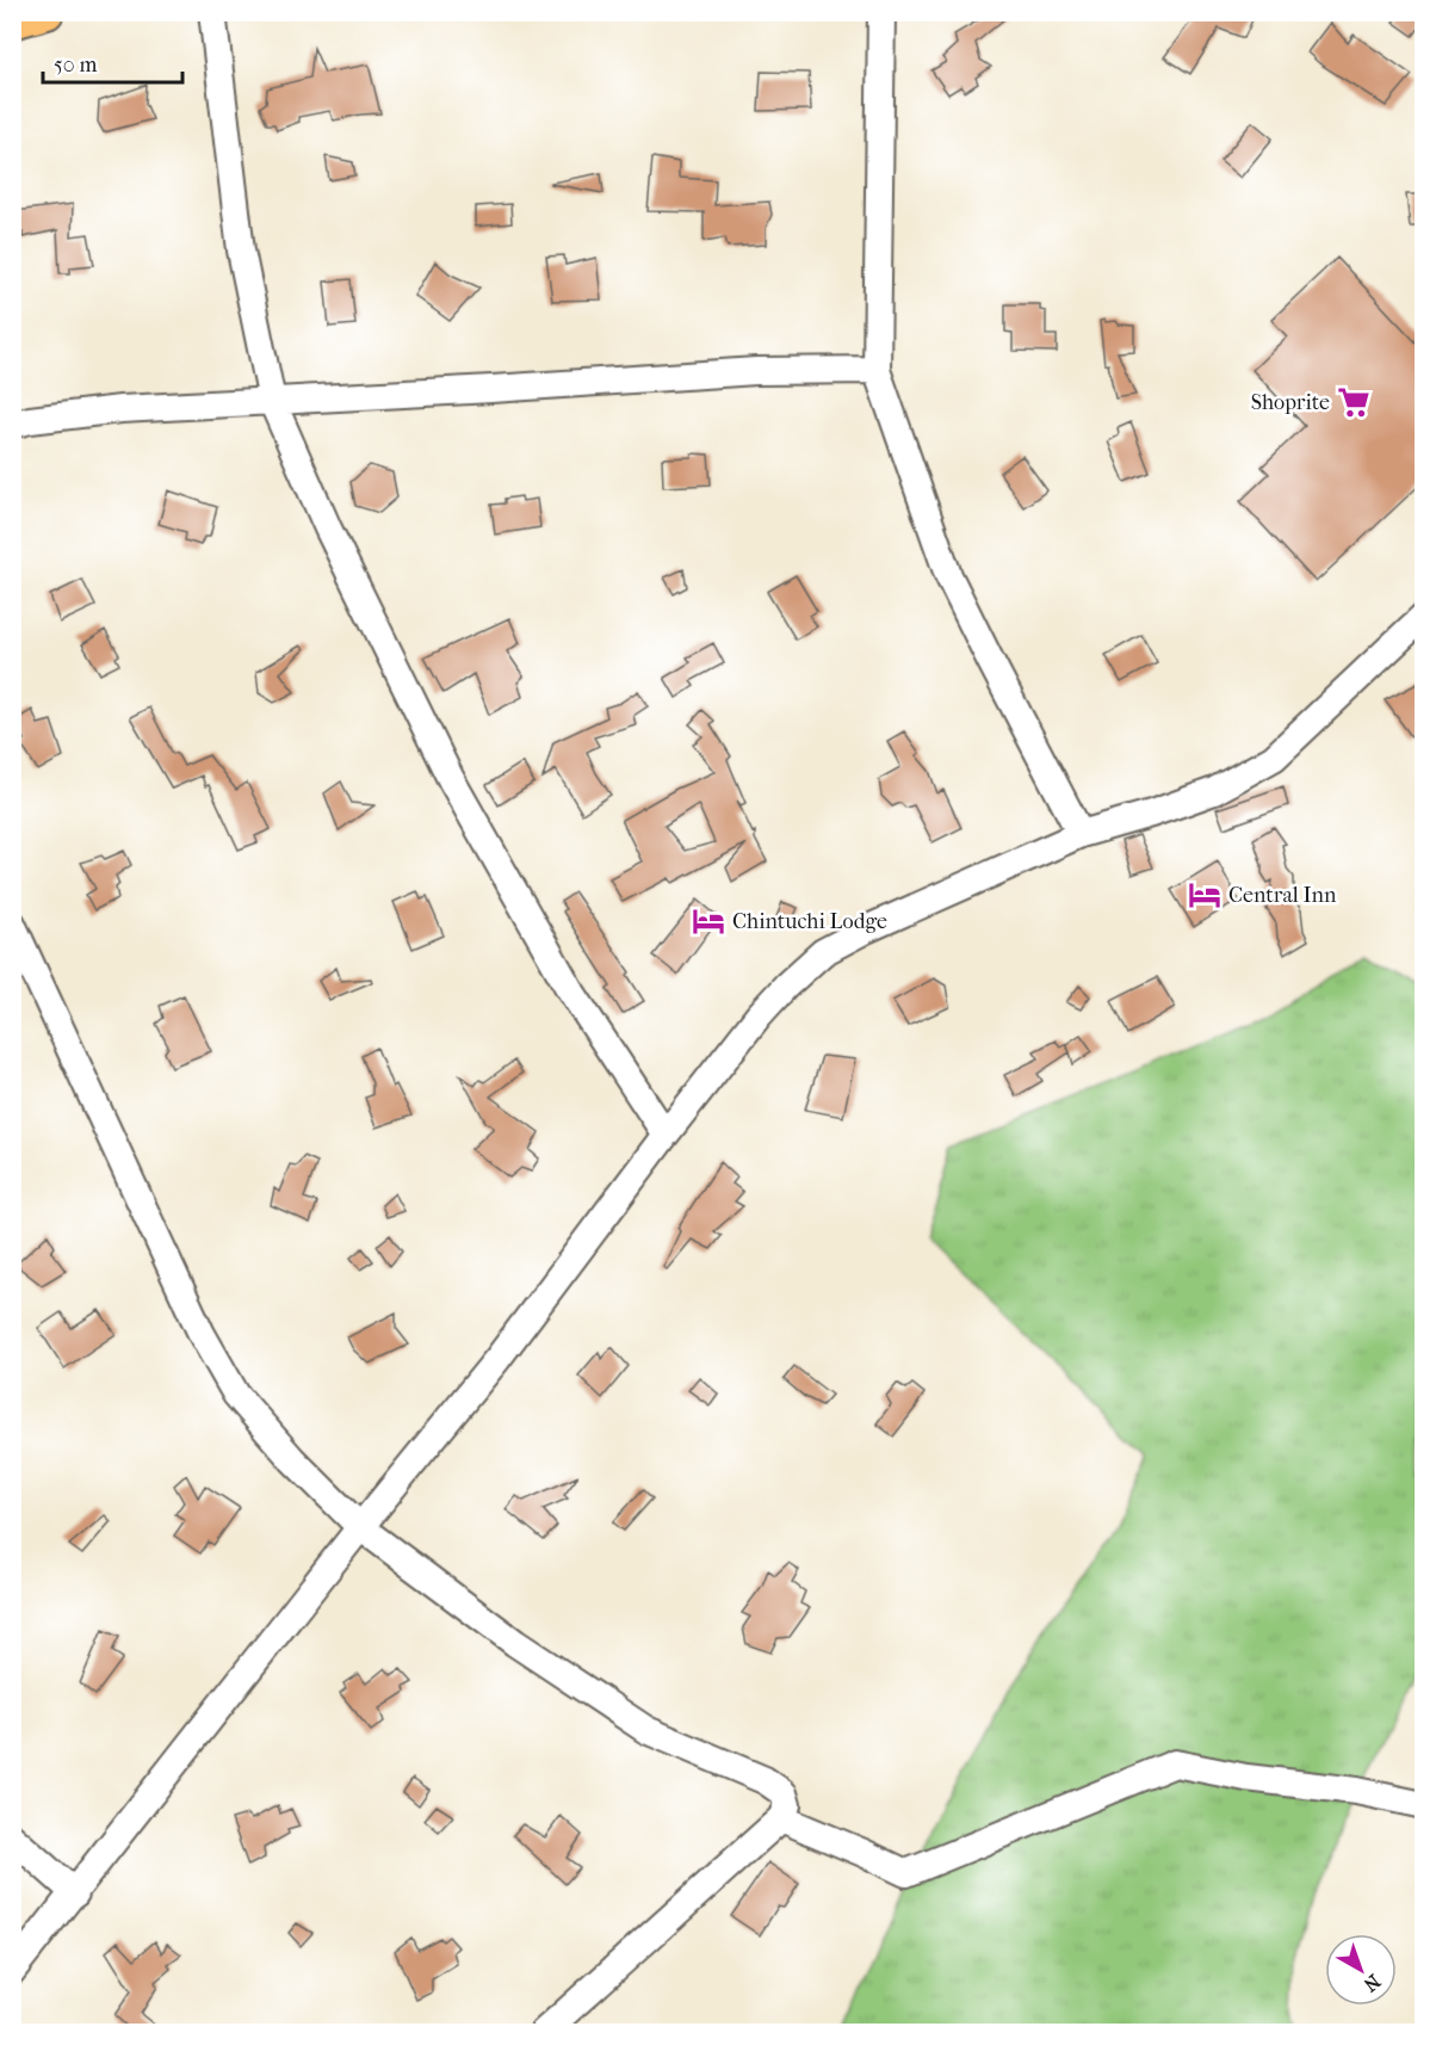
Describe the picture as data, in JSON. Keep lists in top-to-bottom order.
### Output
{
  "places": {
    "supermarket": ["Shoprite"],
    "hotel": ["Central Inn", "Chintuchi Lodge"]
  },
  "scale_bar": "50 m",
  "north": "bottom right"
}
